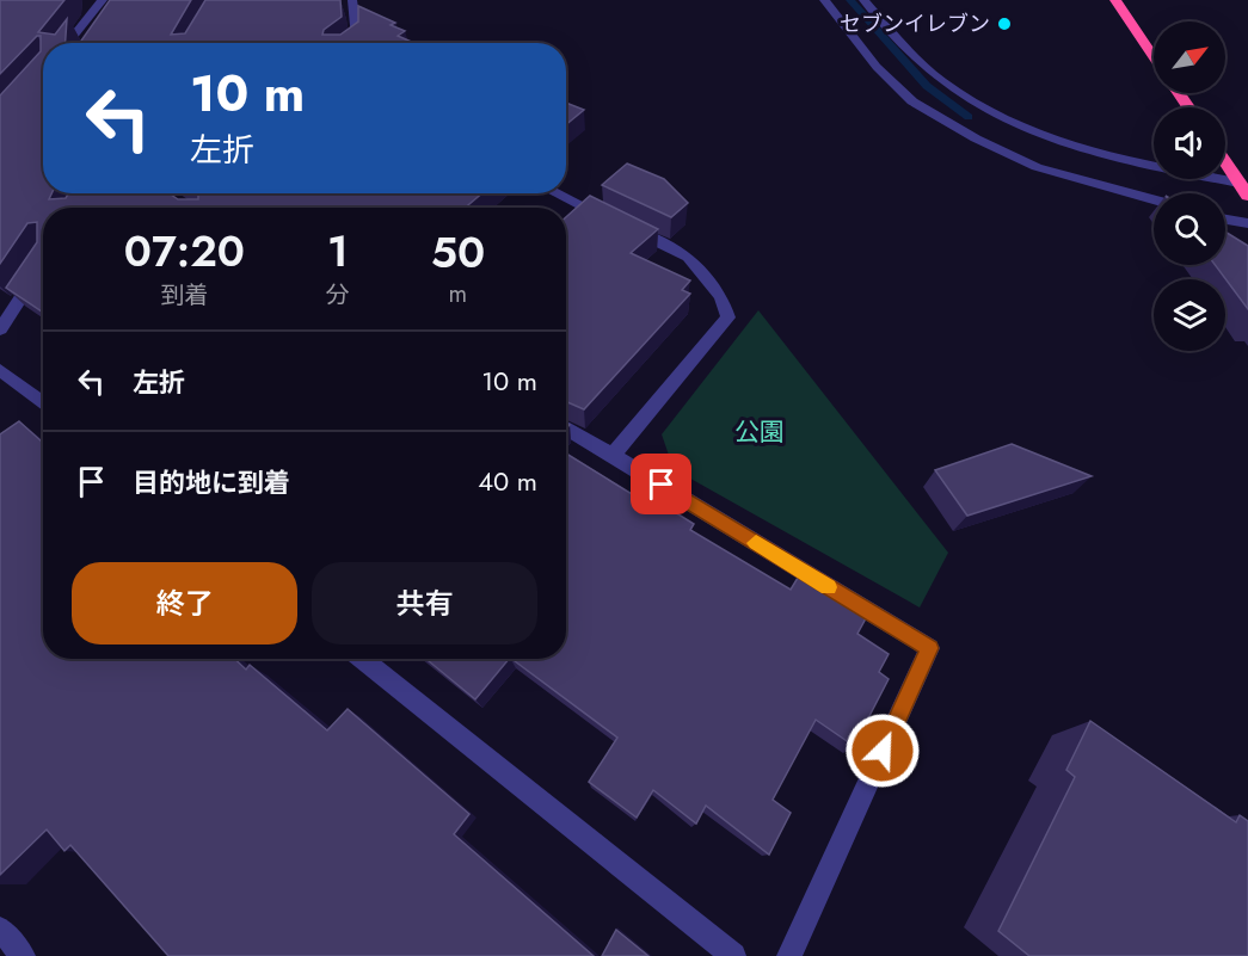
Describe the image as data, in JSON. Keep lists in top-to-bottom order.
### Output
{
  "parks": ["公園"],
  "places": ["セブンイレブン"],
  "north": "top right",
  "page": {
    "turn": ["10 m", "左折"],
    "eta": [
      "07:20",
      "到着",
      "1",
      "分",
      "50",
      "m"
    ],
    "list": [
      {
        "name": "左折",
        "value": "10 m"
      },
      {
        "name": "目的地に到着",
        "value": "40 m"
      }
    ],
    "buttons": ["終了", "共有"]
  }
}
